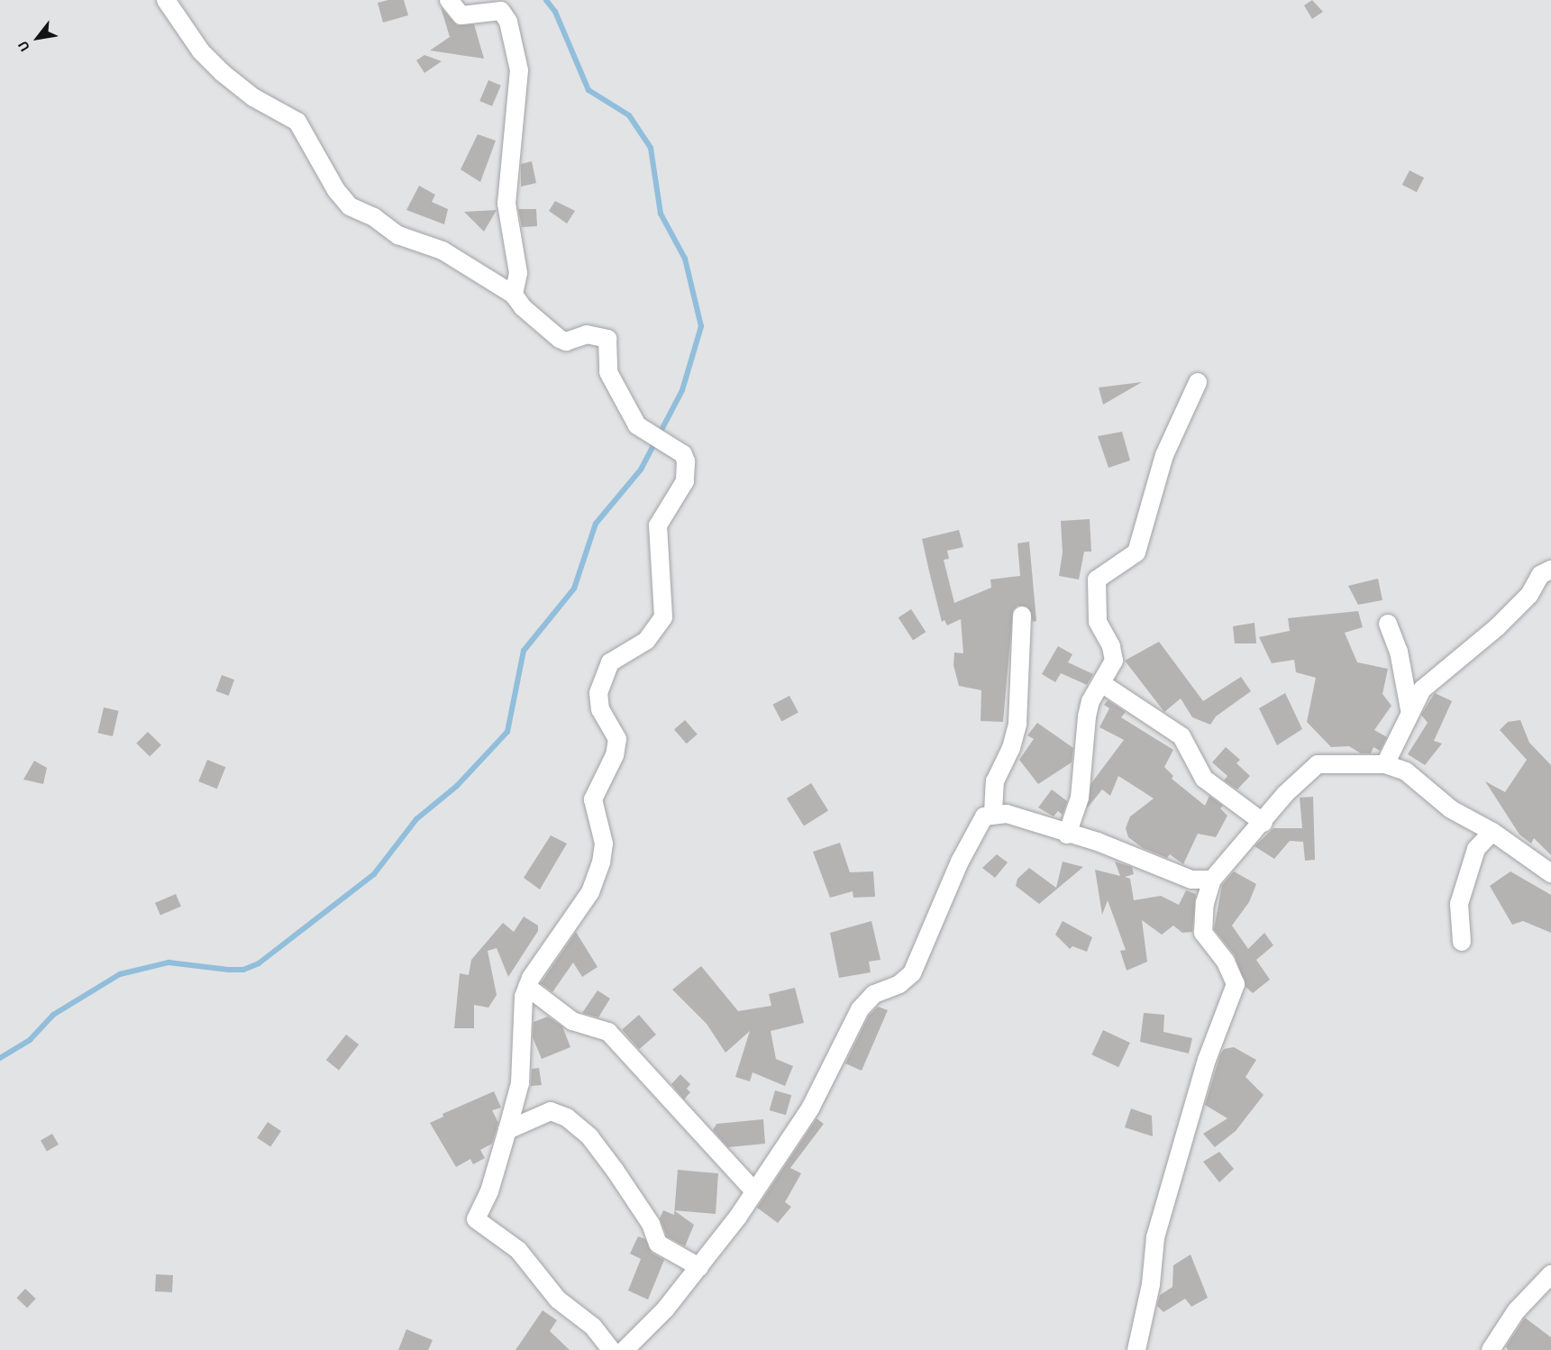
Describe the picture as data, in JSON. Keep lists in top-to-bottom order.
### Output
{
  "north": "bottom left"
}
